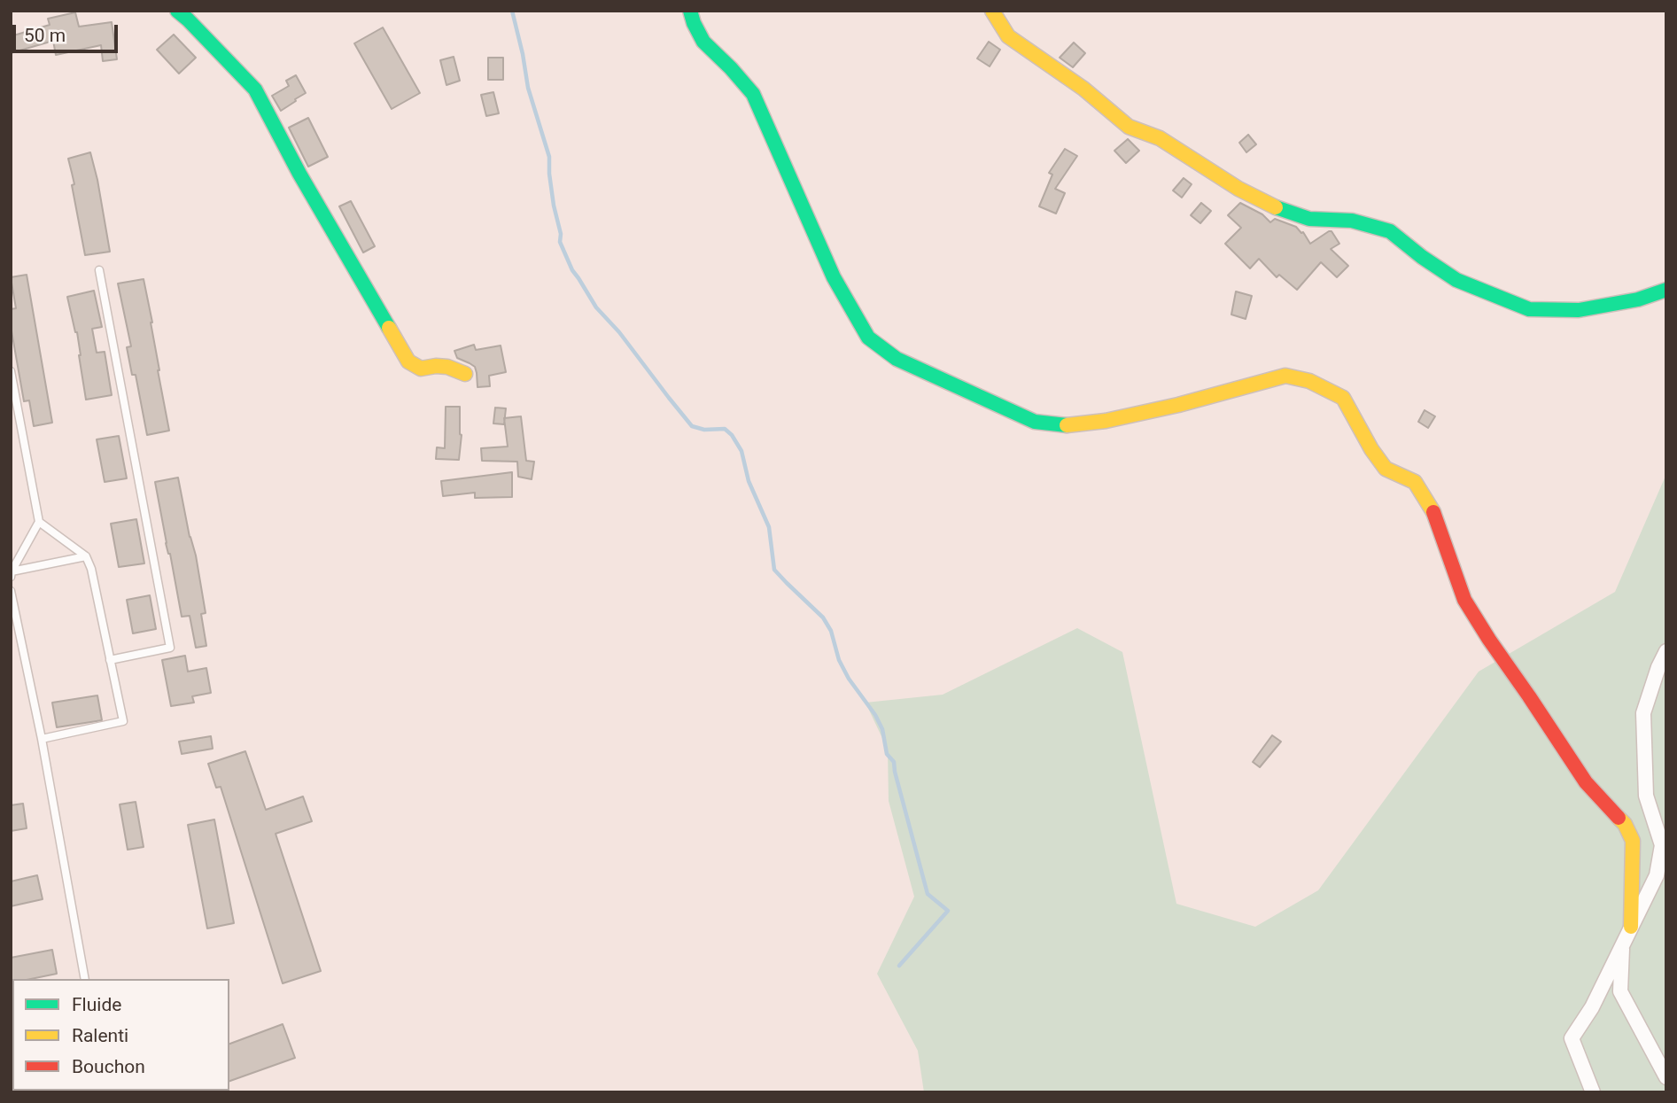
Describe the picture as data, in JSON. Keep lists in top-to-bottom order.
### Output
{
  "legend": ["Fluide", "Ralenti", "Bouchon"],
  "scale_bar": "50 m"
}
